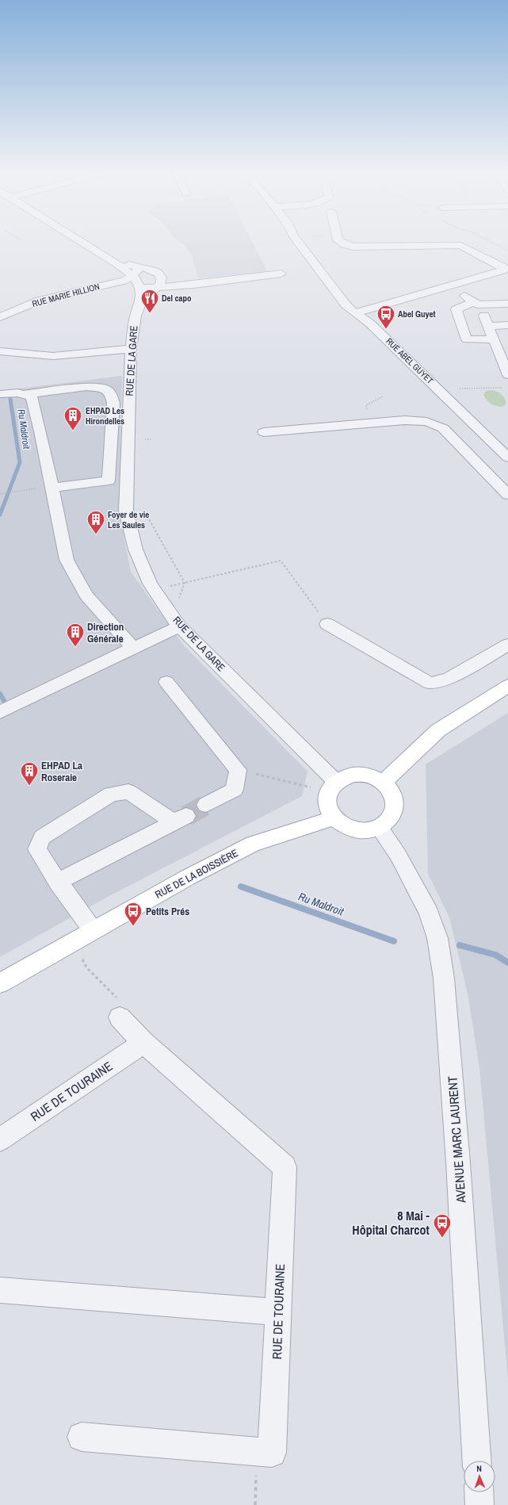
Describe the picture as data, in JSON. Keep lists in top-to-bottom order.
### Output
{
  "streets": {
    "main road": ["RUE DE LA BOISSIÈRE"],
    "street": [
      "RUE MARIE HILLION",
      "RUE DE LA GARE",
      "RUE ABEL GUYET",
      "RUE DE TOURAINE",
      "AVENUE MARC LAURENT"
    ]
  },
  "crossings": [
    ["RUE MARIE HILLION", "RUE DE LA GARE"],
    ["RUE DE LA GARE", "RUE DE LA BOISSIÈRE"],
    ["RUE DE LA GARE", "AVENUE MARC LAURENT"],
    ["RUE DE LA BOISSIÈRE", "AVENUE MARC LAURENT"]
  ],
  "water": ["Ru Maldroit"],
  "places": {
    "restaurant": ["Del capo"],
    "bus stop": ["Abel Guyet", "Petits Prés", "8 Mai - Hôpital Charcot"],
    "building": [
      "EHPAD Les Hirondelles",
      "Foyer de vie Les Saules",
      "Direction Générale",
      "EHPAD La Roseraie"
    ]
  },
  "north": "top"
}
